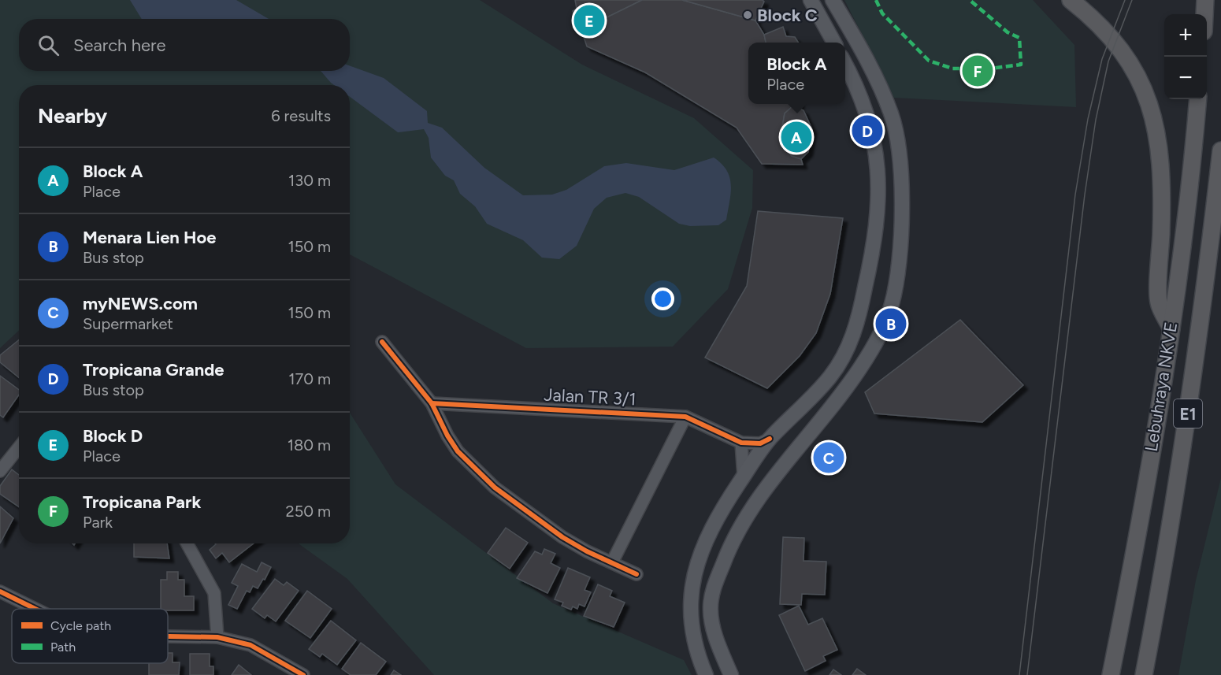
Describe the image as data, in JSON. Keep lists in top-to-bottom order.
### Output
{
  "streets": {
    "highway": ["Lebuhraya NKVE", "E1"],
    "street": ["Jalan TR 3/1"]
  },
  "places": ["Block C"],
  "legend": ["Cycle path", "Path"],
  "page": {
    "pins": [
      "E",
      "F",
      "D",
      "A",
      "B",
      "C"
    ],
    "map_buttons": ["+", "−"],
    "search": "Search here",
    "popup": ["Block A", "Place"],
    "heading": ["Nearby", "6 results"],
    "list": [
      {
        "mark": "A",
        "name": "Block A",
        "note": "Place",
        "value": "130 m"
      },
      {
        "mark": "B",
        "name": "Menara Lien Hoe",
        "note": "Bus stop",
        "value": "150 m"
      },
      {
        "mark": "C",
        "name": "myNEWS.com",
        "note": "Supermarket",
        "value": "150 m"
      },
      {
        "mark": "D",
        "name": "Tropicana Grande",
        "note": "Bus stop",
        "value": "170 m"
      },
      {
        "mark": "E",
        "name": "Block D",
        "note": "Place",
        "value": "180 m"
      },
      {
        "mark": "F",
        "name": "Tropicana Park",
        "note": "Park",
        "value": "250 m"
      }
    ]
  }
}
